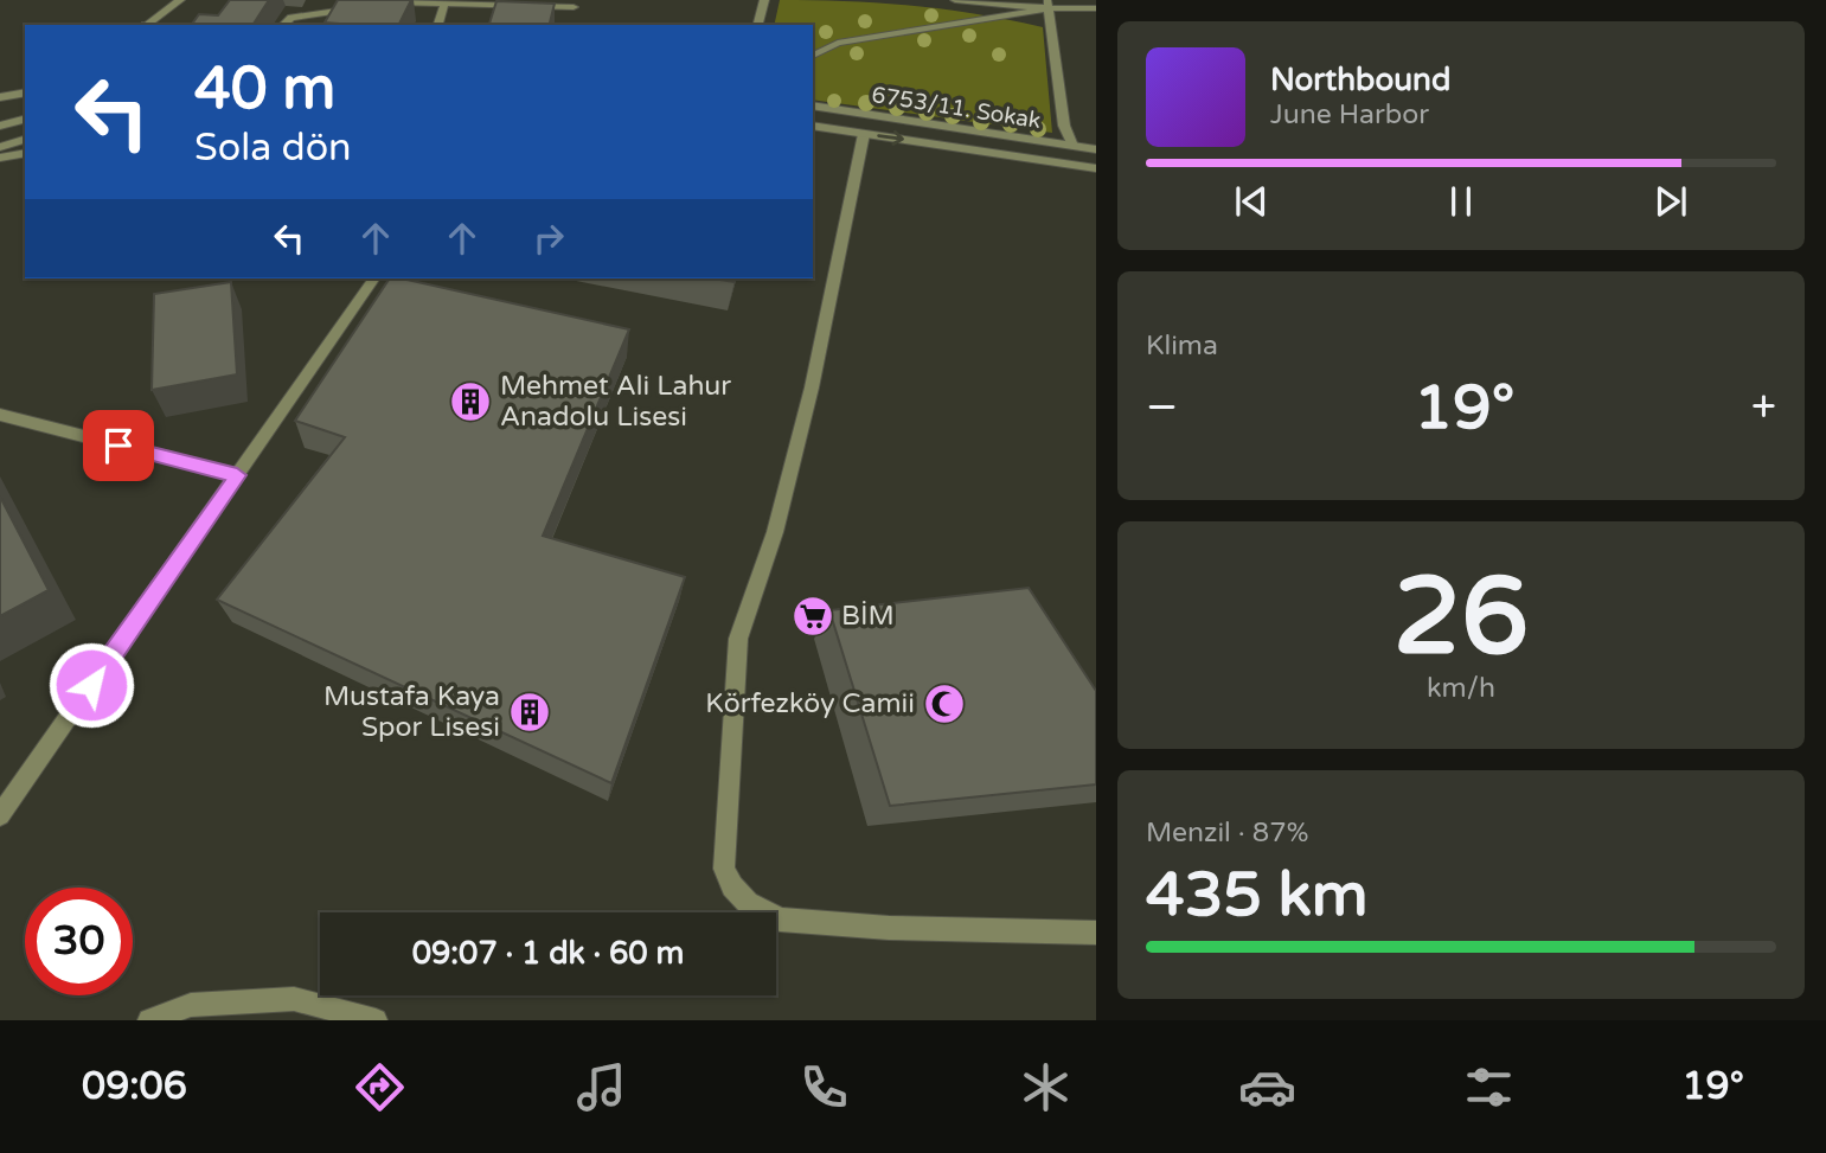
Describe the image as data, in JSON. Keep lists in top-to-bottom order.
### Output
{
  "streets": {
    "street": ["6753/11. Sokak"]
  },
  "places": {
    "building": ["Mehmet Ali Lahur Anadolu Lisesi", "Mustafa Kaya Spor Lisesi"],
    "supermarket": ["BİM"],
    "mosque": ["Körfezköy Camii"]
  },
  "page": {
    "turn": ["40 m", "Sola dön"],
    "song": ["Northbound", "June Harbor"],
    "tile": [
      "Klima",
      ["26", "km/h"],
      ["Menzil · 87%", "435 km"]
    ],
    "heat": ["−", "19°", "+"],
    "limit": "30",
    "trip": "09:07 · 1 dk · 60 m",
    "tabs": ["09:06", "19°"]
  }
}
